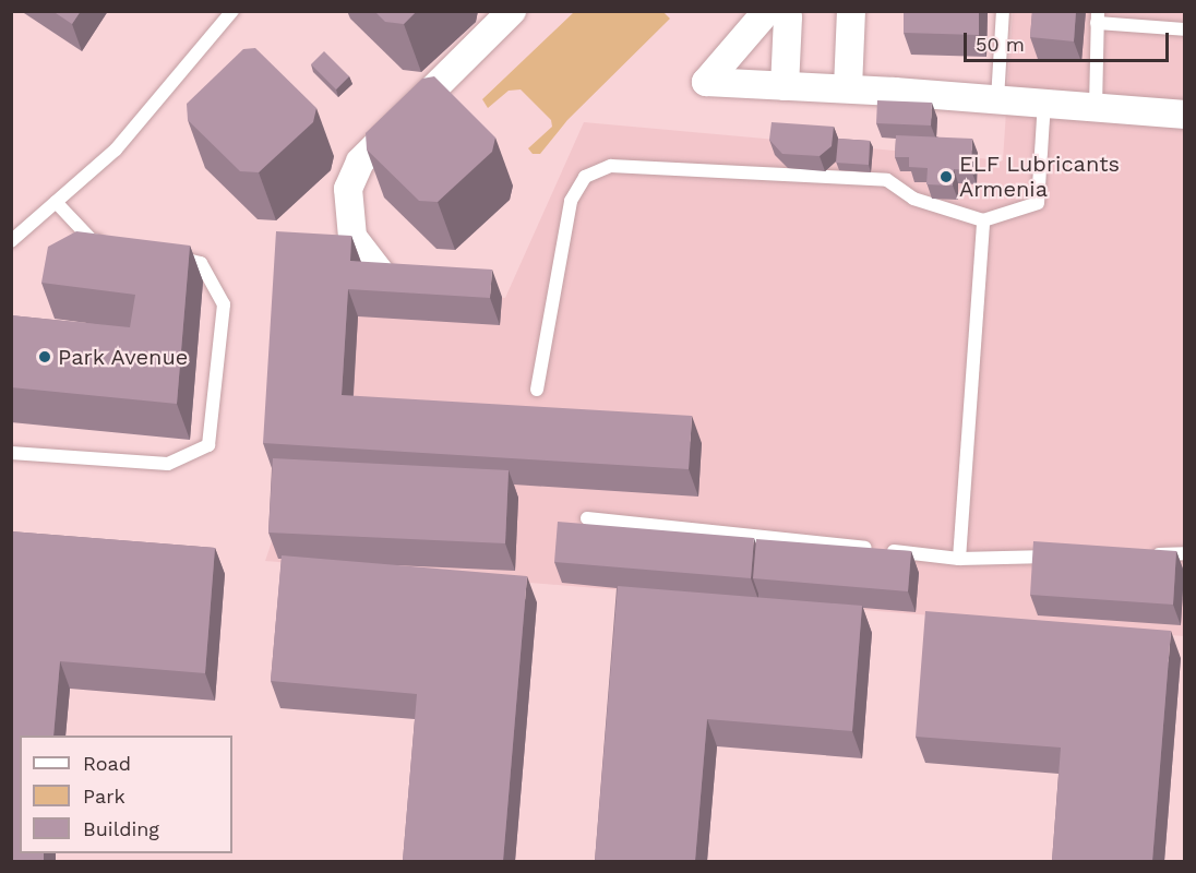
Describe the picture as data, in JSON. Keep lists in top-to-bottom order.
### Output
{
  "places": ["ELF Lubricants Armenia", "Park Avenue"],
  "legend": ["Road", "Park", "Building"],
  "scale_bar": "50 m"
}
